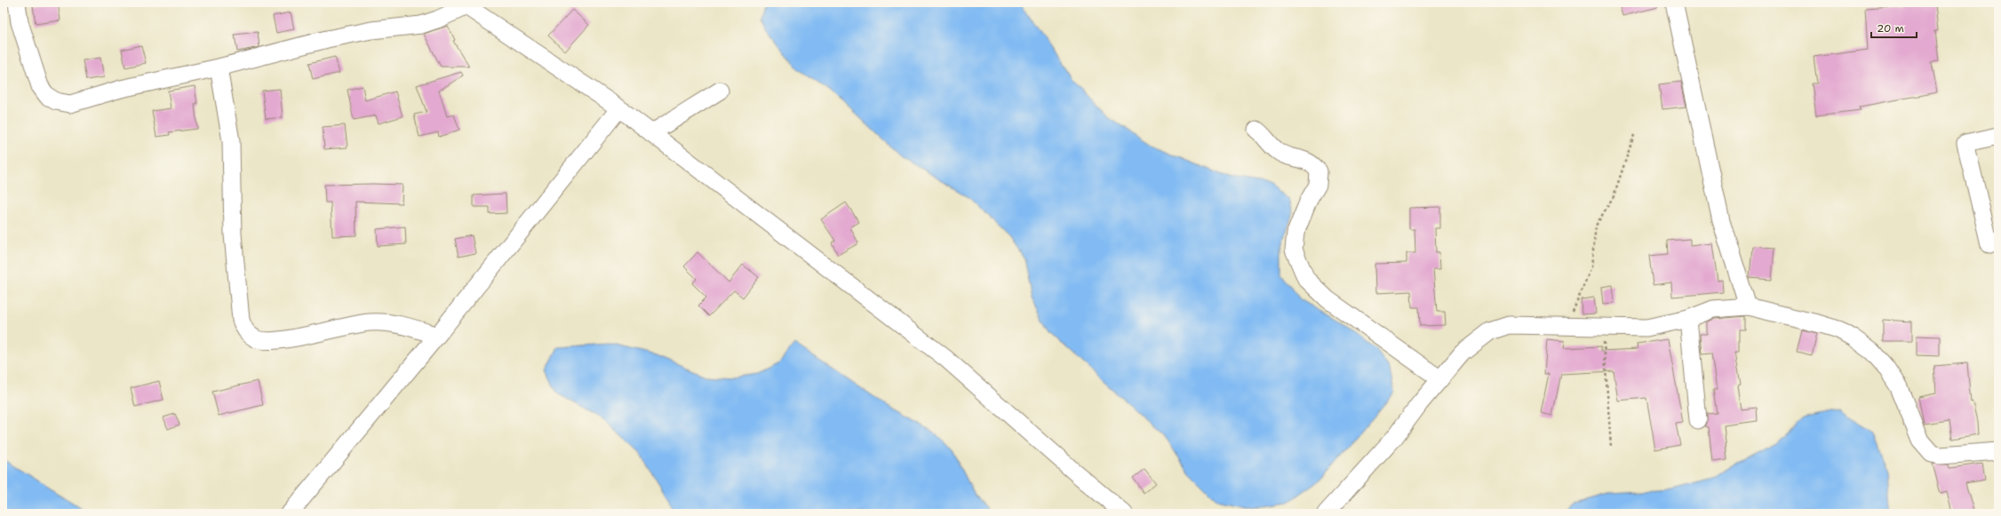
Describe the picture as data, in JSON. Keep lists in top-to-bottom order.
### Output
{
  "scale_bar": "20 m"
}
